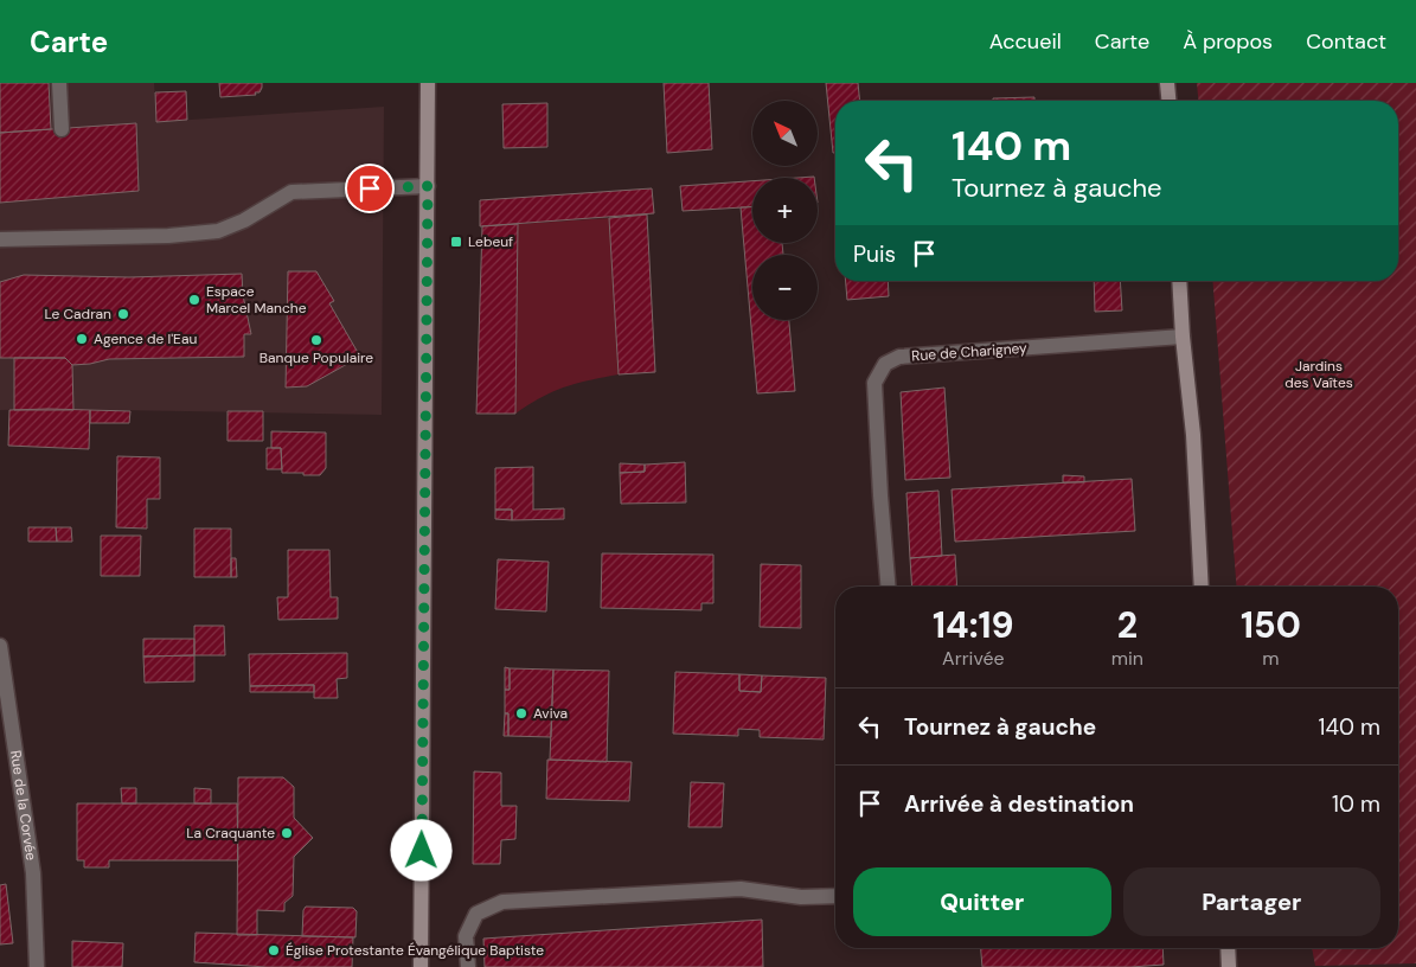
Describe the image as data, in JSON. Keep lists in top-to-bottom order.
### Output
{
  "streets": {
    "street": ["Rue de Charigney", "Rue de la Corvée"]
  },
  "parks": ["Jardins des Vaîtes"],
  "places": {
    "transit": ["Lebeuf"],
    "other": [
      "Espace Marcel Manche",
      "Le Cadran",
      "Agence de l'Eau",
      "Banque Populaire",
      "Aviva",
      "La Craquante",
      "Église Protestante Évangélique Baptiste"
    ]
  },
  "north": "top left",
  "page": {
    "header": "Carte",
    "nav": [
      "Accueil",
      "Carte",
      "À propos",
      "Contact"
    ],
    "map_buttons": ["+", "−"],
    "turn": ["140 m", "Tournez à gauche"],
    "then": "Puis",
    "eta": [
      "14:19",
      "Arrivée",
      "2",
      "min",
      "150",
      "m"
    ],
    "list": [
      {
        "name": "Tournez à gauche",
        "value": "140 m"
      },
      {
        "name": "Arrivée à destination",
        "value": "10 m"
      }
    ],
    "buttons": ["Quitter", "Partager"]
  }
}
